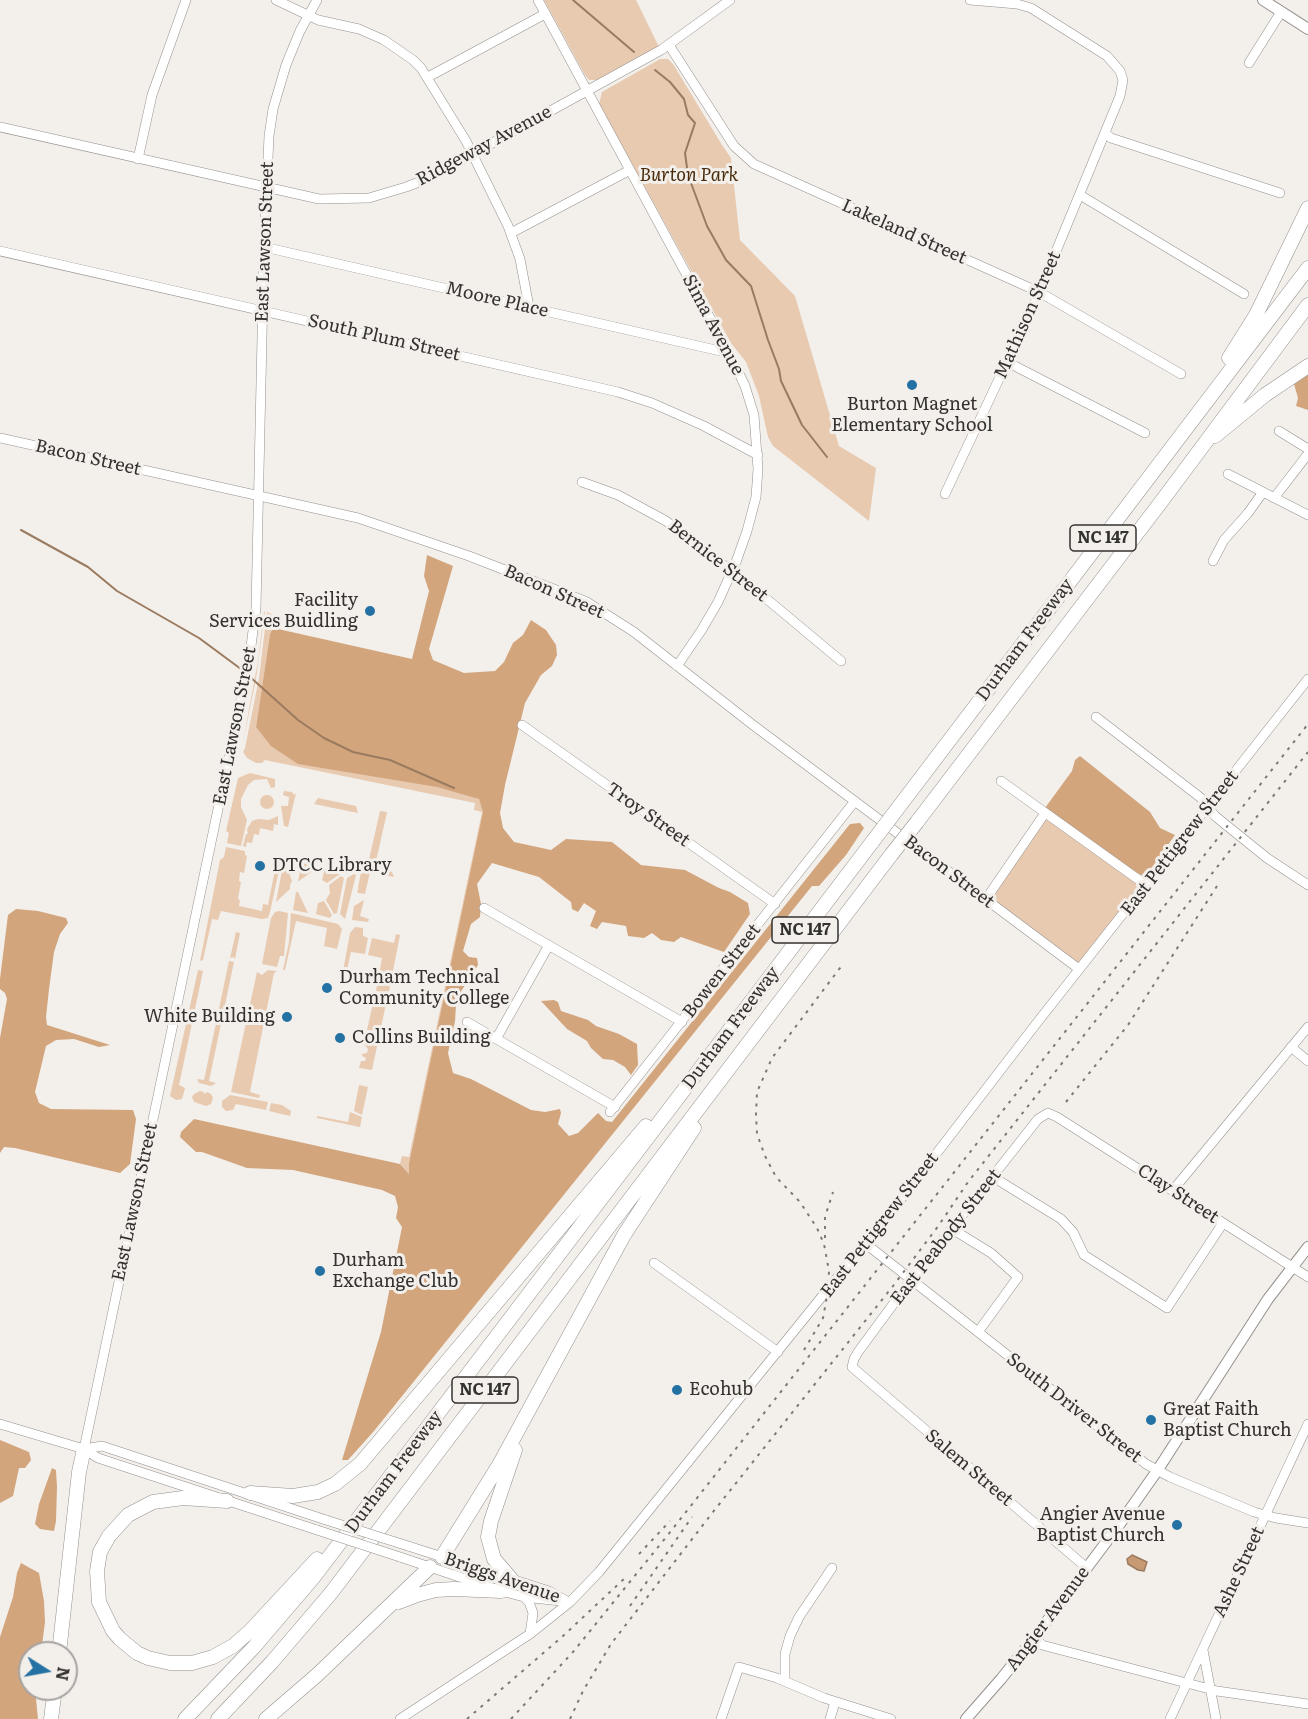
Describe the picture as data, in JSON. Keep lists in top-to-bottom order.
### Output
{
  "streets": {
    "highway": ["NC 147", "Durham Freeway"],
    "main road": ["Angier Avenue"],
    "street": [
      "Ridgeway Avenue",
      "Lakeland Street",
      "East Lawson Street",
      "Moore Place",
      "Mathison Street",
      "Sima Avenue",
      "South Plum Street",
      "Bacon Street",
      "Bernice Street",
      "Troy Street",
      "East Pettigrew Street",
      "Bowen Street",
      "Clay Street",
      "East Peabody Street",
      "South Driver Street",
      "Salem Street",
      "Ashe Street",
      "Briggs Avenue"
    ]
  },
  "crossings": [
    ["Ridgeway Avenue", "Lakeland Street"],
    ["Ridgeway Avenue", "East Lawson Street"],
    ["Ridgeway Avenue", "Sima Avenue"],
    ["Lakeland Street", "Mathison Street"],
    ["East Lawson Street", "Moore Place"],
    ["East Lawson Street", "South Plum Street"],
    ["East Lawson Street", "Bacon Street"],
    ["East Lawson Street", "Briggs Avenue"],
    ["Moore Place", "Sima Avenue"],
    ["Sima Avenue", "South Plum Street"],
    ["Sima Avenue", "Bacon Street"],
    ["Sima Avenue", "Bernice Street"],
    ["Bacon Street", "East Pettigrew Street"],
    ["Bacon Street", "Bowen Street"],
    ["Troy Street", "Bowen Street"],
    ["East Pettigrew Street", "South Driver Street"],
    ["East Pettigrew Street", "Briggs Avenue"],
    ["Clay Street", "East Peabody Street"],
    ["Clay Street", "Angier Avenue"],
    ["East Peabody Street", "South Driver Street"],
    ["East Peabody Street", "Salem Street"],
    ["South Driver Street", "Ashe Street"],
    ["South Driver Street", "Angier Avenue"],
    ["Salem Street", "Angier Avenue"]
  ],
  "parks": ["Burton Park"],
  "places": [
    "Burton Magnet Elementary School",
    "Facility Services Buidling",
    "DTCC Library",
    "Durham Technical Community College",
    "White Building",
    "Collins Building",
    "Durham Exchange Club",
    "Ecohub",
    "Great Faith Baptist Church",
    "Angier Avenue Baptist Church"
  ],
  "north": "right"
}
